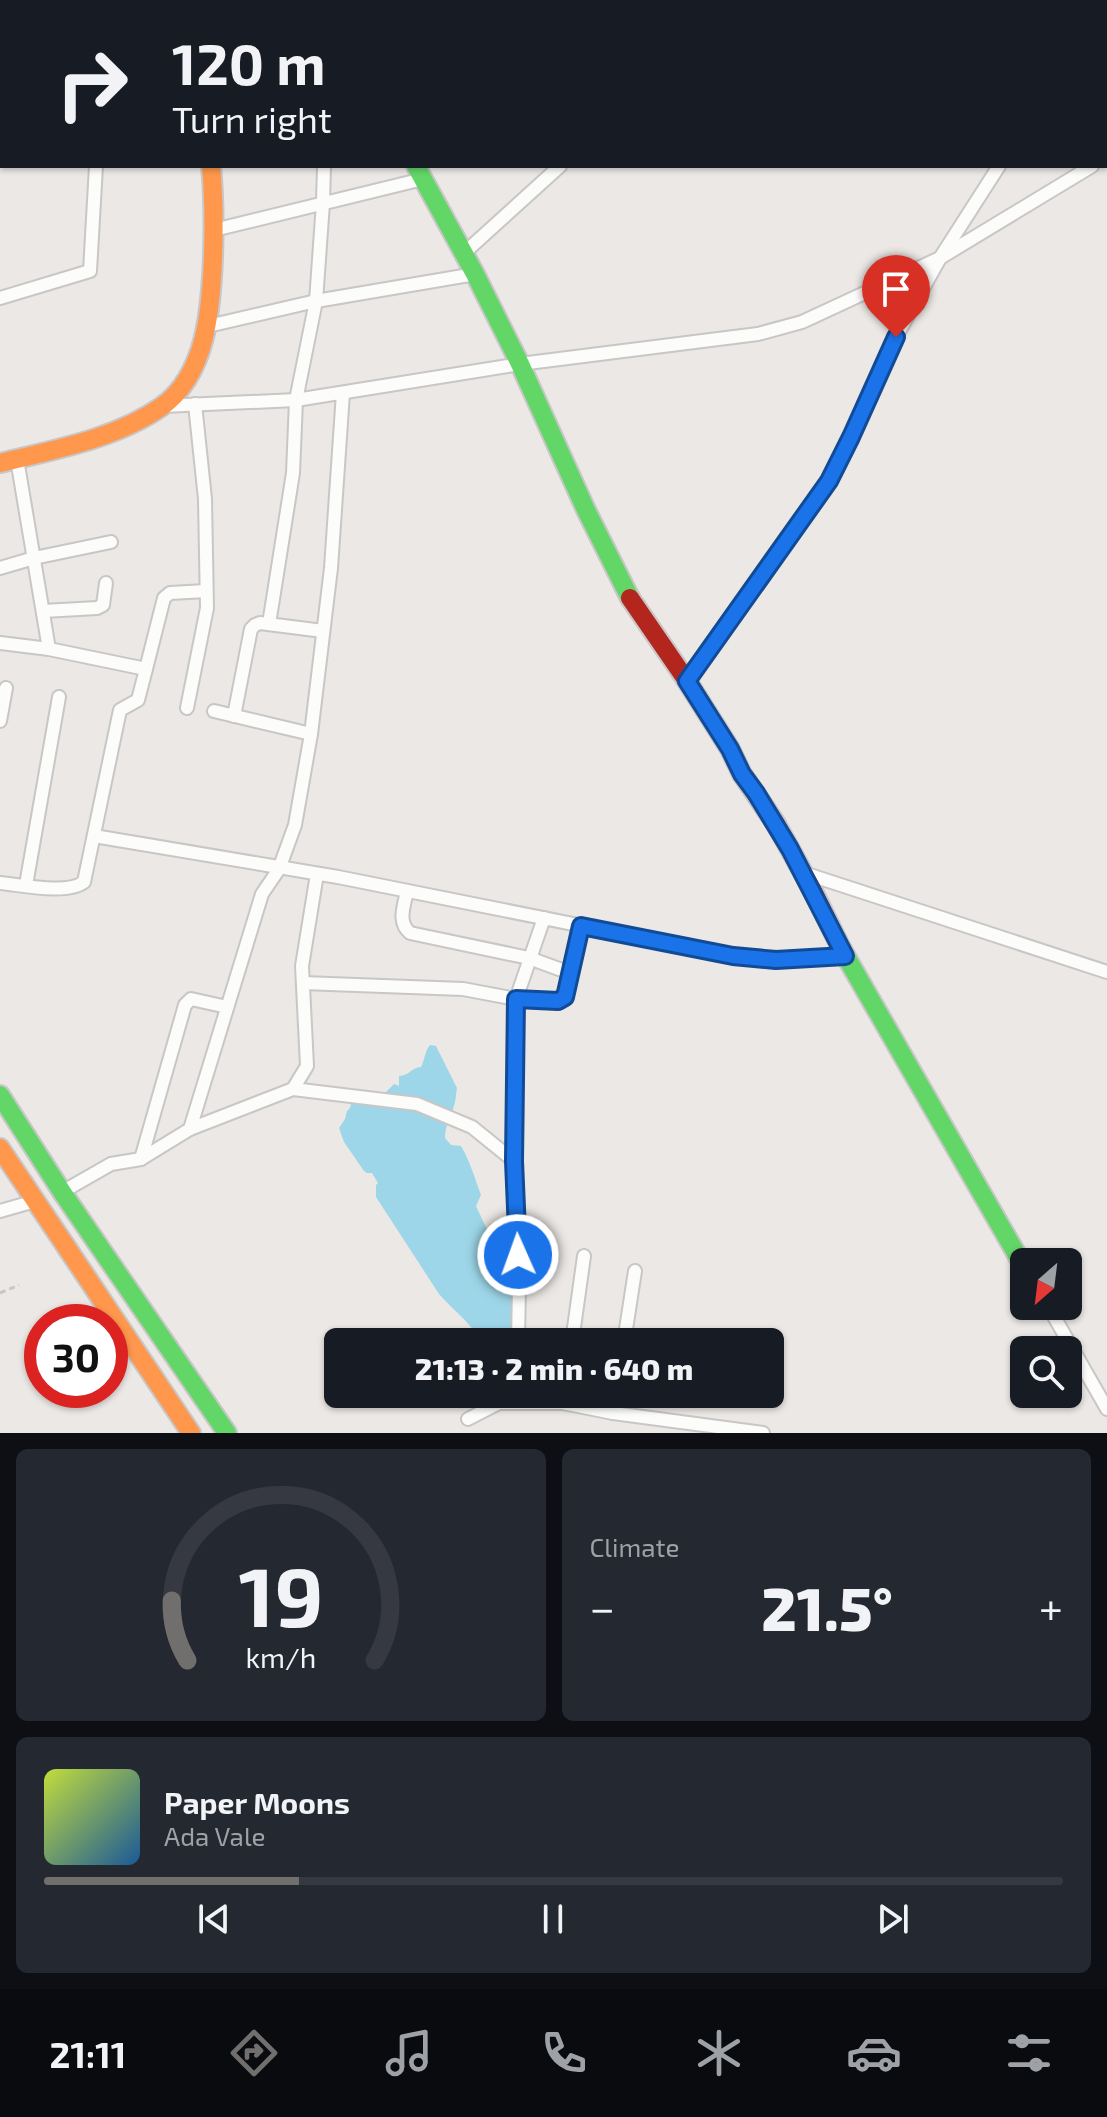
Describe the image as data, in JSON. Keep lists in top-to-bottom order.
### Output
{
  "north": "bottom left",
  "page": {
    "turn": ["120 m", "Turn right"],
    "limit": "30",
    "trip": "21:13 · 2 min · 640 m",
    "tile": "Climate",
    "heat": ["−", "21.5°", "+"],
    "song": ["Paper Moons", "Ada Vale"],
    "tabs": "21:11",
    "gauge": ["19", "km/h"]
  }
}
